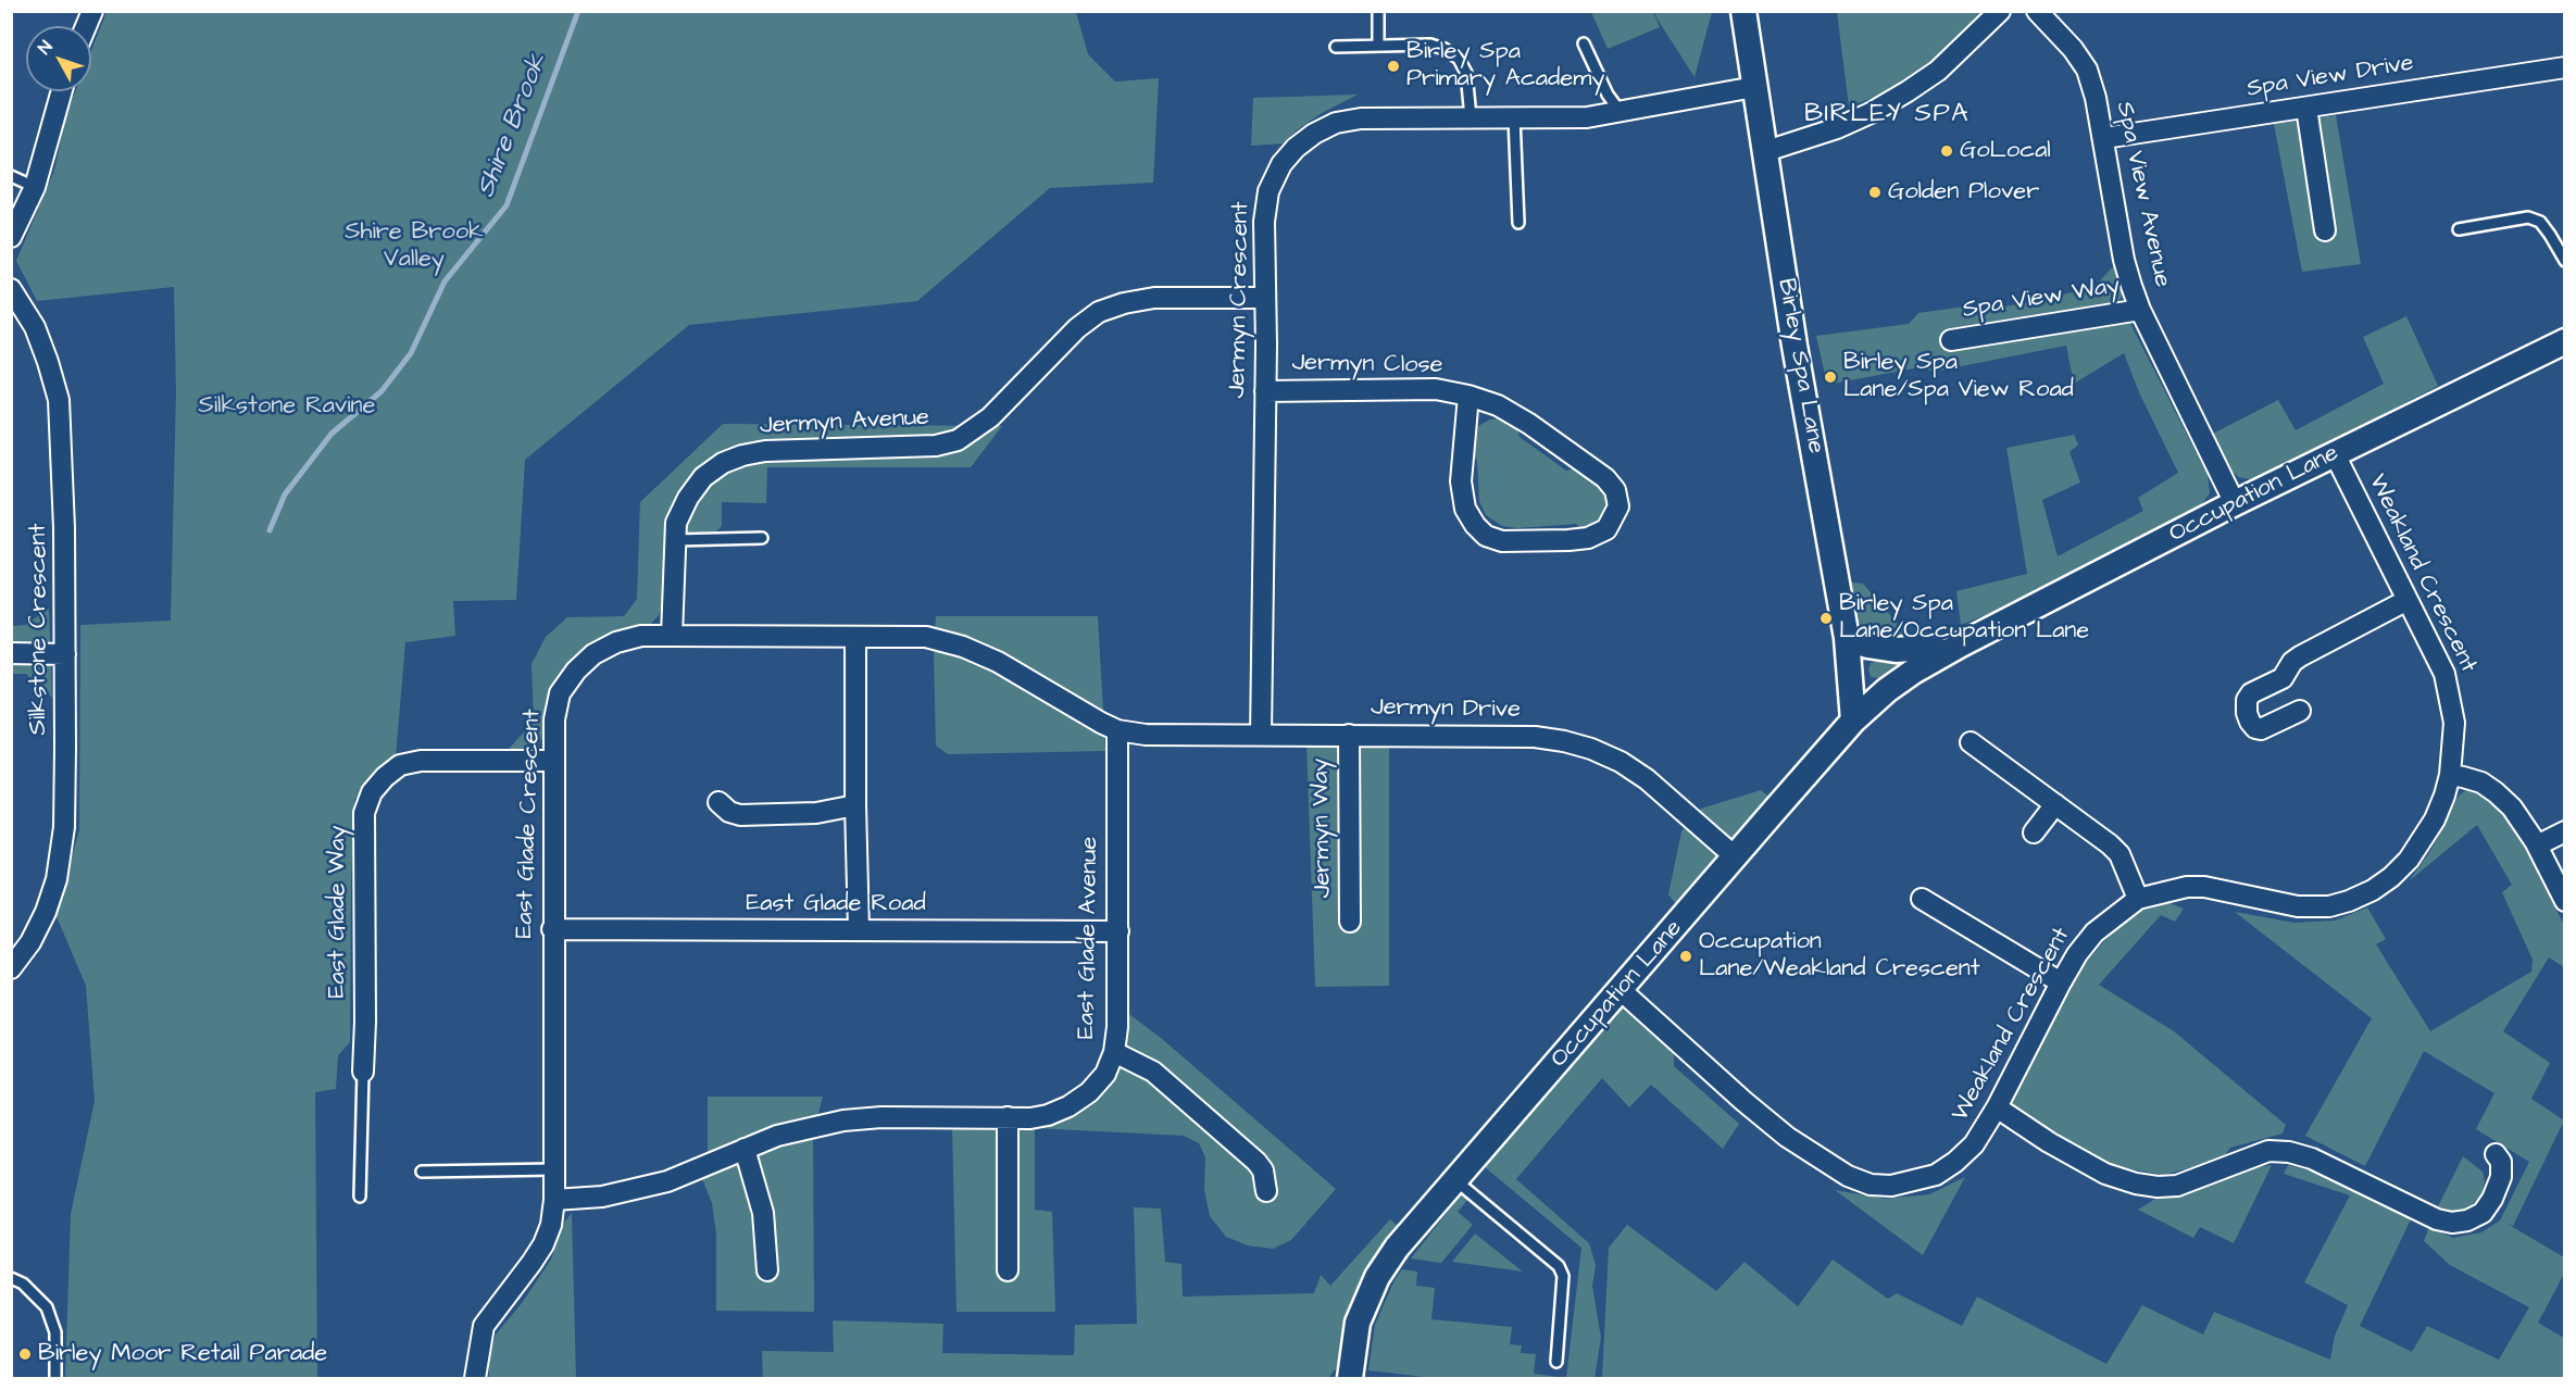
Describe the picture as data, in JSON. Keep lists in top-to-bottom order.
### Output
{
  "streets": {
    "street": [
      "Spa View Drive",
      "Spa View Avenue",
      "Spa View Way",
      "Jermyn Crescent",
      "Jermyn Close",
      "Birley Spa Lane",
      "Jermyn Avenue",
      "Occupation Lane",
      "Weakland Crescent",
      "Silkstone Crescent",
      "Jermyn Drive",
      "East Glade Crescent",
      "Jermyn Way",
      "East Glade Road",
      "East Glade Way",
      "East Glade Avenue"
    ]
  },
  "crossings": [
    ["Spa View Drive", "Spa View Avenue"],
    ["Spa View Avenue", "Spa View Way"],
    ["Spa View Avenue", "Occupation Lane"],
    ["Jermyn Crescent", "Jermyn Close"],
    ["Jermyn Crescent", "Birley Spa Lane"],
    ["Jermyn Crescent", "Jermyn Avenue"],
    ["Jermyn Crescent", "Jermyn Drive"],
    ["Birley Spa Lane", "Occupation Lane"],
    ["Jermyn Avenue", "East Glade Crescent"],
    ["Occupation Lane", "Weakland Crescent"],
    ["Occupation Lane", "Jermyn Drive"],
    ["Jermyn Drive", "East Glade Crescent"],
    ["Jermyn Drive", "Jermyn Way"],
    ["Jermyn Drive", "East Glade Avenue"],
    ["East Glade Crescent", "East Glade Road"],
    ["East Glade Crescent", "East Glade Way"],
    ["East Glade Crescent", "East Glade Avenue"],
    ["East Glade Road", "East Glade Avenue"]
  ],
  "districts": ["BIRLEY SPA"],
  "water": ["Shire Brook"],
  "parks": ["Shire Brook Valley", "Silkstone Ravine"],
  "places": [
    "Birley Spa Primary Academy",
    "GoLocal",
    "Golden Plover",
    "Birley Spa Lane/Spa View Road",
    "Birley Spa Lane/Occupation Lane",
    "Occupation Lane/Weakland Crescent",
    "Birley Moor Retail Parade"
  ],
  "north": "top left"
}
